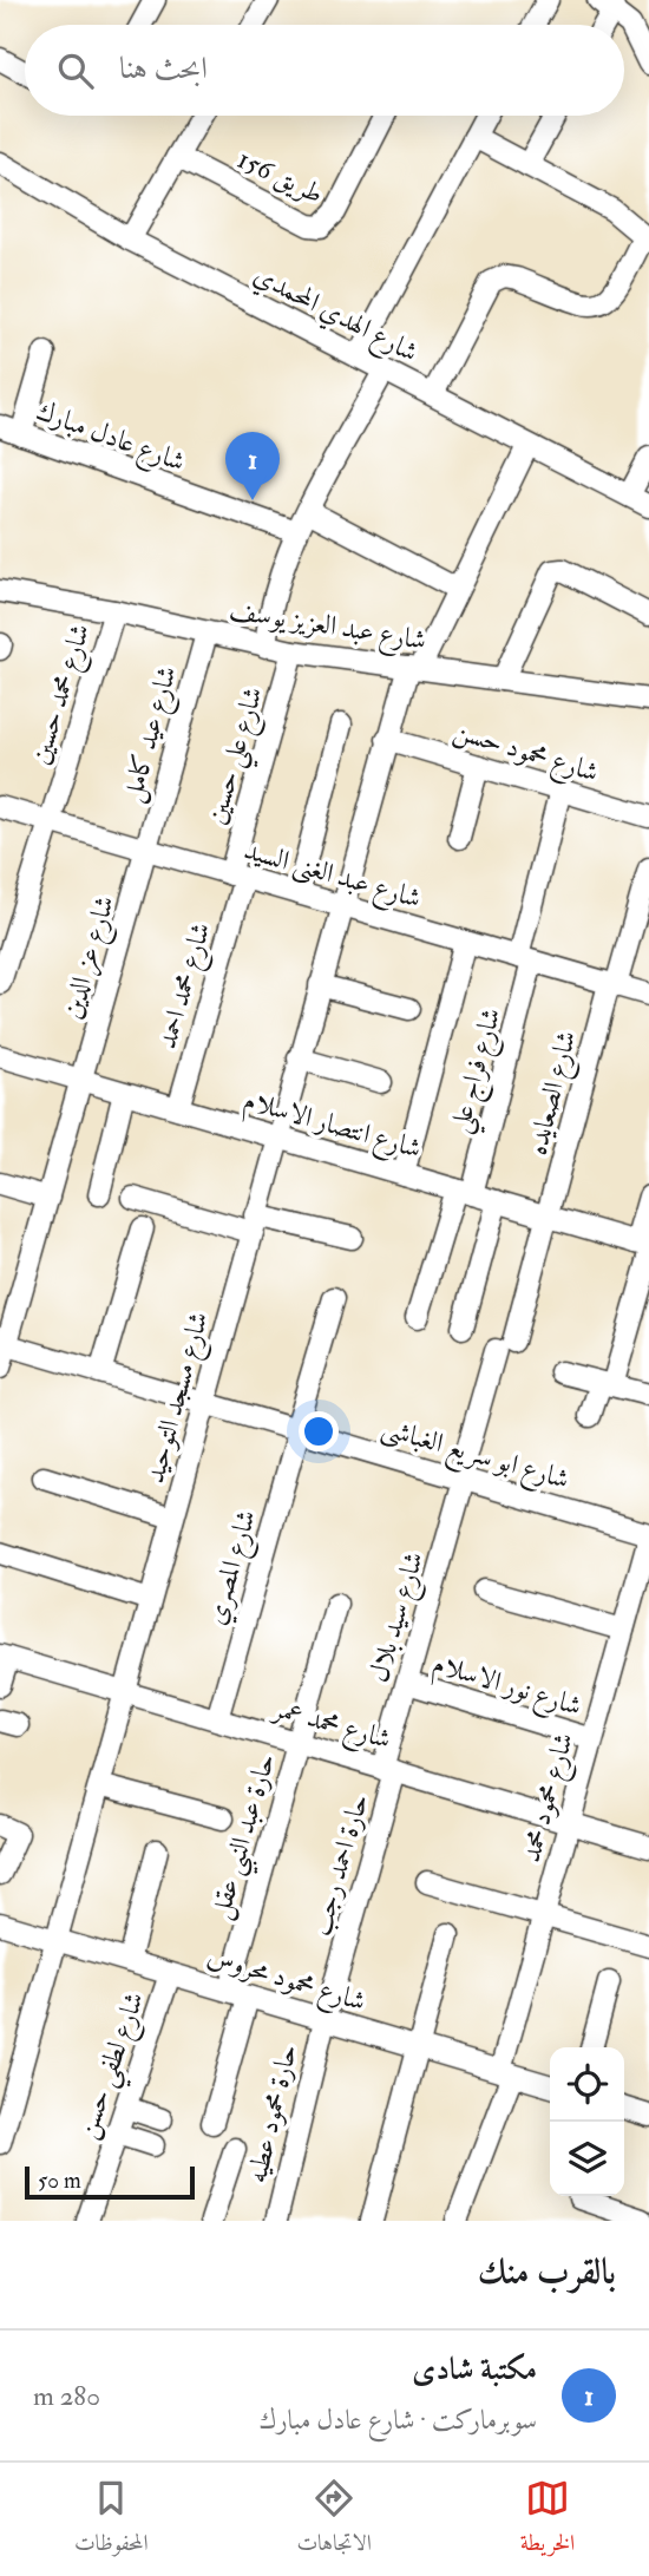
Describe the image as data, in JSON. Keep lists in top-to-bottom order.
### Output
{
  "streets": {
    "street": [
      "طريق 156",
      "شارع الهدي المحمدي",
      "شارع عادل مبارك",
      "شارع عبد العزيز يوسف",
      "شارع محمد حسين",
      "شارع عيد كامل",
      "شارع محمود حسن",
      "شارع علي حسين",
      "شارع عبد الغنى السيد",
      "شارع عز الدين",
      "شارع محمد احمد",
      "شارع فراج علي",
      "شارع الصعايده",
      "شارع انتصار الاسلام",
      "شارع مسجد التوحيد",
      "شارع ابو سريع الغباشى",
      "شارع المصري",
      "شارع سيد بلال",
      "شارع نور الاسلام",
      "شارع محمد عمر",
      "شارع محمود محمد",
      "حارة عبد النبي عقل",
      "حارة احمد رجب",
      "شارع محمود محروس",
      "شارع لطفي حسن",
      "حارة محمود عطيه"
    ]
  },
  "crossings": [
    ["شارع الهدي المحمدي", "شارع مسجد التوحيد"],
    ["شارع عبد العزيز يوسف", "شارع محمد حسين"],
    ["شارع عبد العزيز يوسف", "شارع عيد كامل"],
    ["شارع عبد العزيز يوسف", "شارع علي حسين"],
    ["شارع عبد العزيز يوسف", "شارع مسجد التوحيد"],
    ["شارع محمد حسين", "شارع عبد الغنى السيد"],
    ["شارع عيد كامل", "شارع عبد الغنى السيد"],
    ["شارع عيد كامل", "شارع عز الدين"],
    ["شارع محمود حسن", "شارع فراج علي"],
    ["شارع محمود حسن", "شارع مسجد التوحيد"],
    ["شارع علي حسين", "شارع عبد الغنى السيد"],
    ["شارع علي حسين", "شارع محمد احمد"],
    ["شارع عبد الغنى السيد", "شارع عز الدين"],
    ["شارع عبد الغنى السيد", "شارع محمد احمد"],
    ["شارع عبد الغنى السيد", "شارع فراج علي"],
    ["شارع عبد الغنى السيد", "شارع الصعايده"],
    ["شارع عبد الغنى السيد", "شارع مسجد التوحيد"],
    ["شارع عز الدين", "شارع انتصار الاسلام"],
    ["شارع عز الدين", "شارع ابو سريع الغباشى"],
    ["شارع محمد احمد", "شارع انتصار الاسلام"],
    ["شارع فراج علي", "شارع انتصار الاسلام"],
    ["شارع الصعايده", "شارع انتصار الاسلام"],
    ["شارع الصعايده", "شارع سيد بلال"],
    ["شارع انتصار الاسلام", "شارع مسجد التوحيد"],
    ["شارع مسجد التوحيد", "شارع ابو سريع الغباشى"],
    ["شارع مسجد التوحيد", "شارع محمد عمر"],
    ["شارع مسجد التوحيد", "شارع محمود محروس"],
    ["شارع ابو سريع الغباشى", "شارع المصري"],
    ["شارع ابو سريع الغباشى", "شارع سيد بلال"],
    ["شارع ابو سريع الغباشى", "شارع محمود محمد"],
    ["شارع المصري", "شارع محمد عمر"],
    ["شارع سيد بلال", "شارع نور الاسلام"],
    ["شارع سيد بلال", "شارع محمد عمر"],
    ["شارع سيد بلال", "حارة احمد رجب"],
    ["شارع نور الاسلام", "شارع محمود محمد"],
    ["شارع محمد عمر", "شارع محمود محمد"],
    ["شارع محمد عمر", "حارة عبد النبي عقل"],
    ["شارع محمد عمر", "حارة احمد رجب"],
    ["شارع محمود محمد", "شارع محمود محروس"],
    ["حارة عبد النبي عقل", "شارع محمود محروس"],
    ["حارة احمد رجب", "شارع محمود محروس"],
    ["حارة احمد رجب", "حارة محمود عطيه"],
    ["شارع محمود محروس", "شارع لطفي حسن"],
    ["شارع محمود محروس", "حارة محمود عطيه"]
  ],
  "scale_bar": "50 m",
  "page": {
    "search": "ابحث هنا",
    "pins": "1",
    "scale": "50 m",
    "heading": "بالقرب منك",
    "list": [
      {
        "mark": "1",
        "name": "مكتبة شادى",
        "note": "سوبرماركت · شارع عادل مبارك",
        "value": "280 m"
      }
    ],
    "nav": ["الخريطة", "الاتجاهات", "المحفوظات"]
  }
}
